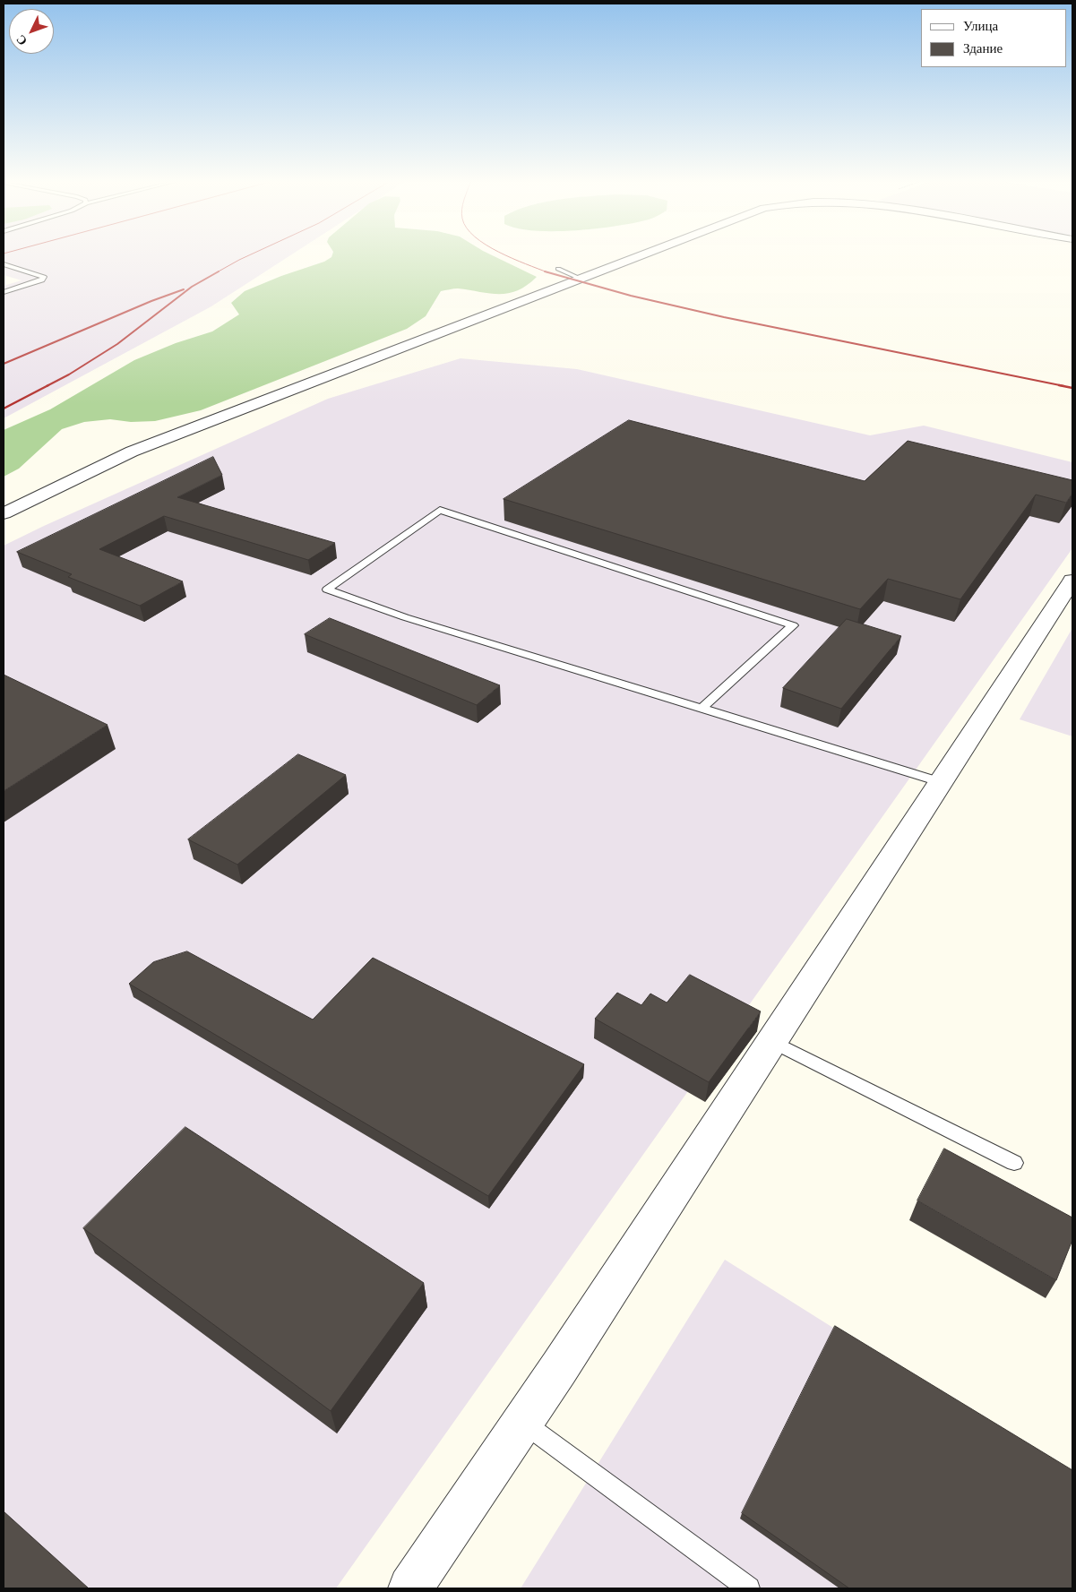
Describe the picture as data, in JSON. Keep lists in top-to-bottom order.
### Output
{
  "legend": ["Улица", "Здание"],
  "north": "bottom left"
}
